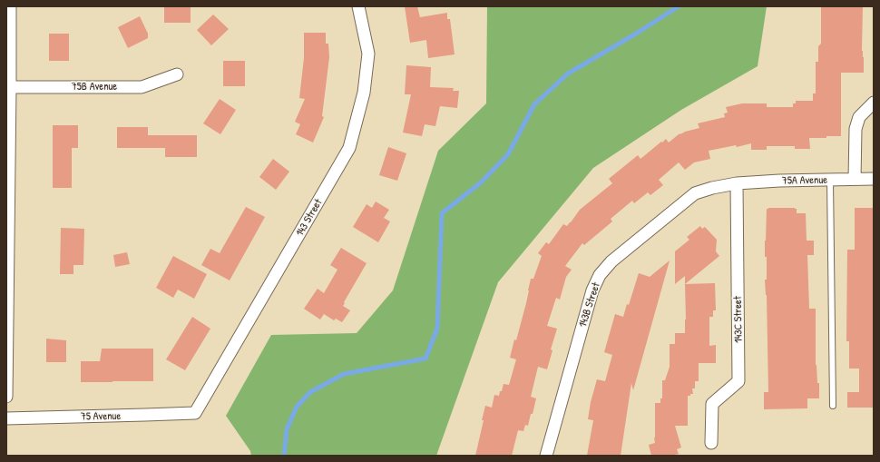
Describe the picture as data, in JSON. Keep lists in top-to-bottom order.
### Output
{
  "streets": {
    "street": [
      "75B Avenue",
      "75A Avenue",
      "143 Street",
      "143B Street",
      "143C Street",
      "75 Avenue"
    ]
  },
  "crossings": [
    ["75A Avenue", "143B Street"],
    ["75A Avenue", "143C Street"],
    ["143 Street", "75 Avenue"],
    ["143B Street", "143C Street"]
  ]
}
